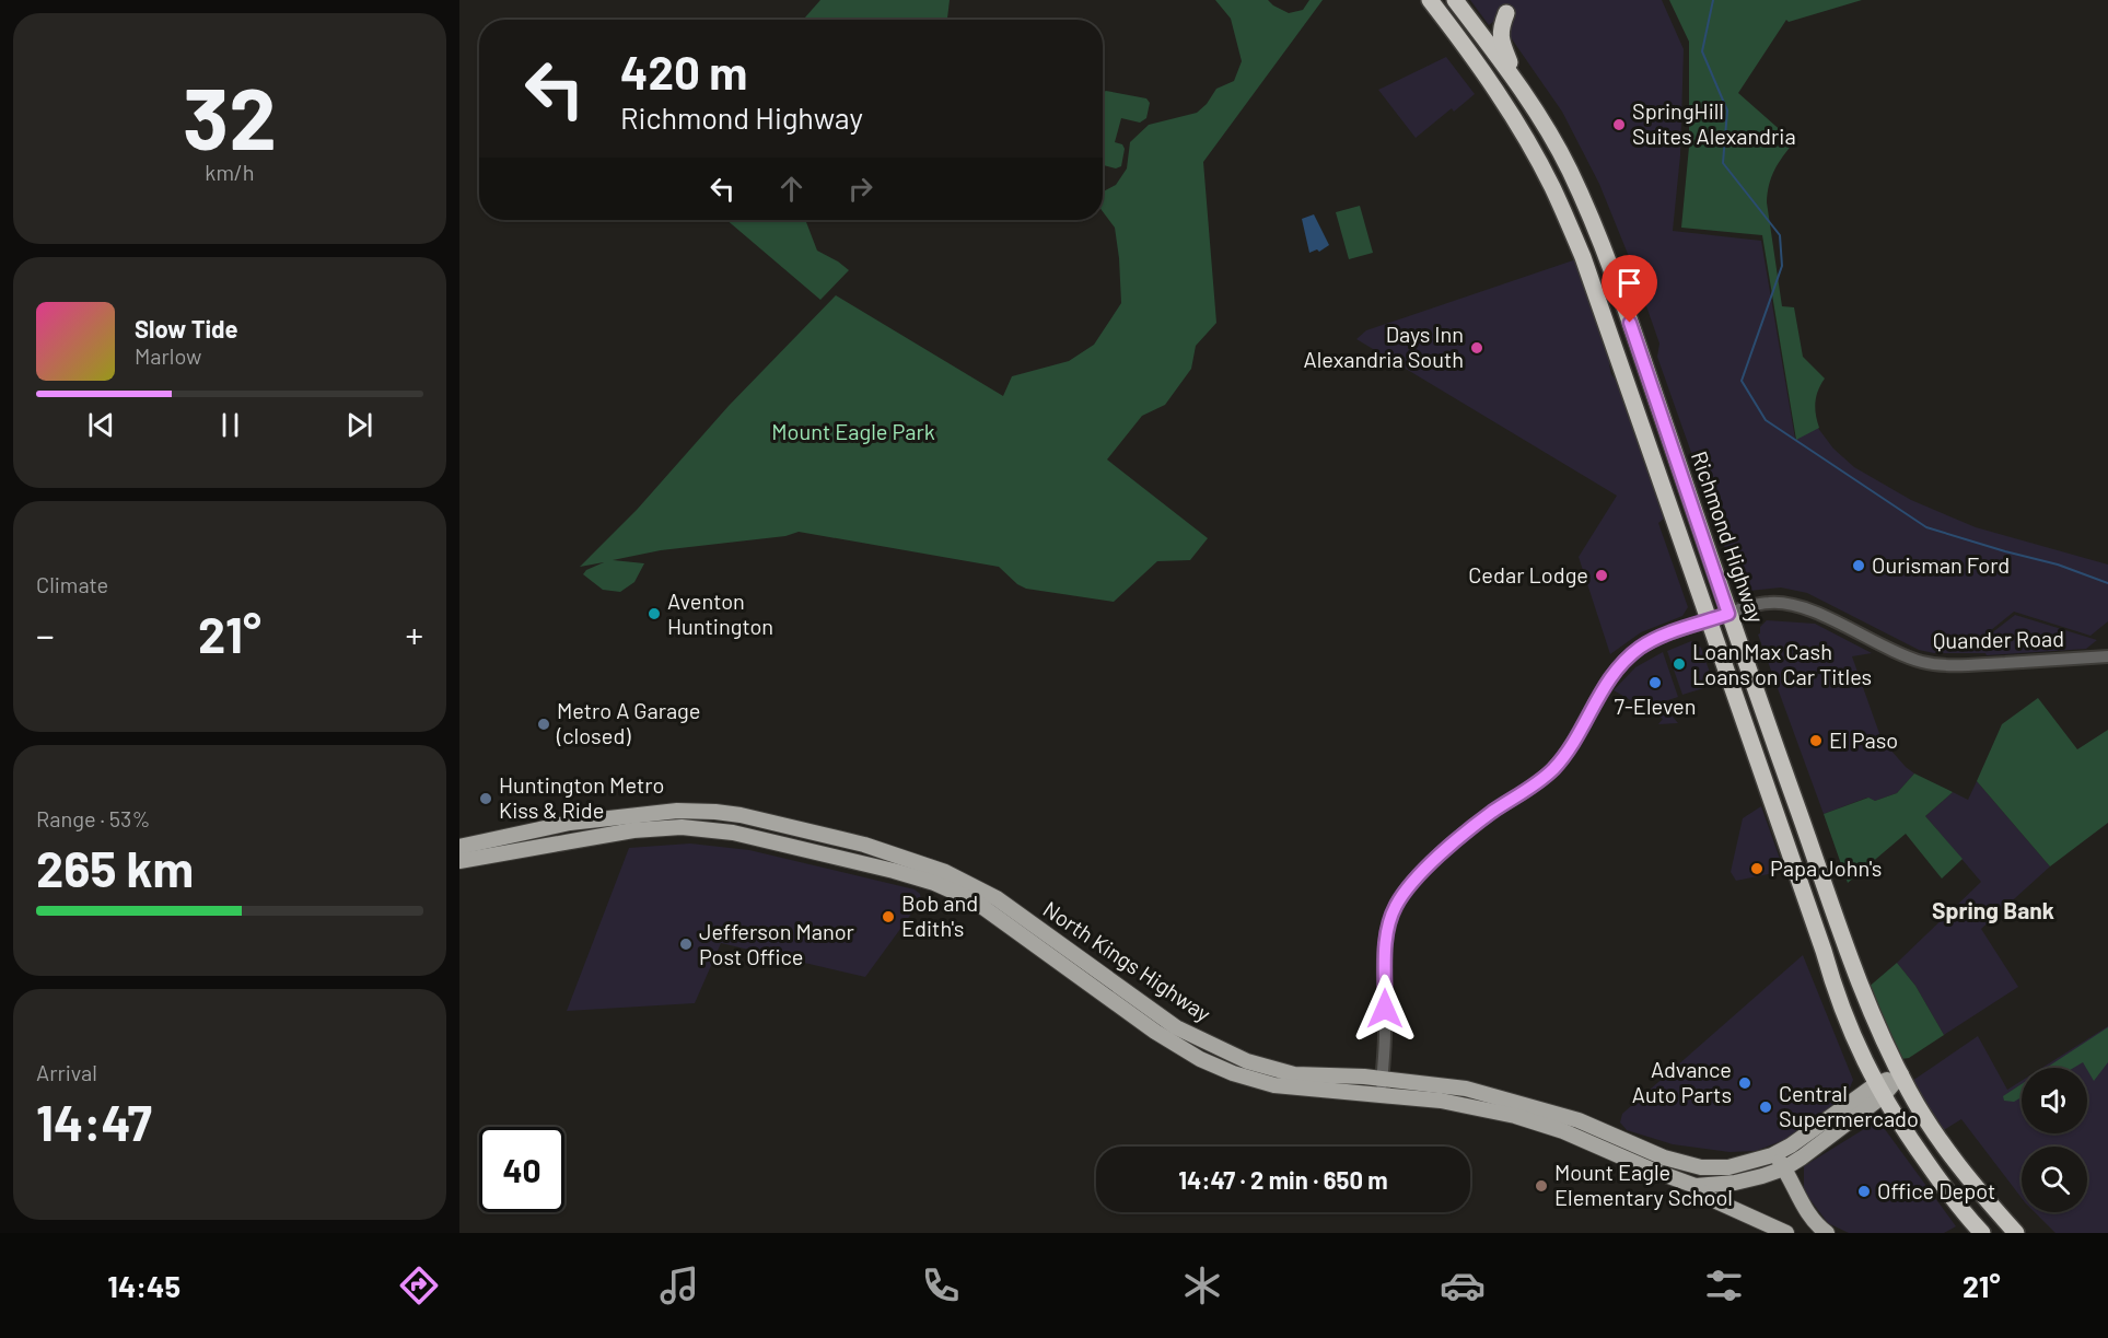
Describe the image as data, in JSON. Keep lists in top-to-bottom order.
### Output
{
  "streets": {
    "highway": ["Richmond Highway"],
    "main road": ["North Kings Highway"],
    "street": ["Quander Road"]
  },
  "crossings": [
    ["Richmond Highway", "Quander Road"],
    ["Richmond Highway", "North Kings Highway"],
    ["Quander Road", "North Kings Highway"]
  ],
  "districts": ["Spring Bank"],
  "parks": ["Mount Eagle Park"],
  "places": [
    "SpringHill Suites Alexandria",
    "Days Inn Alexandria South",
    "Ourisman Ford",
    "Cedar Lodge",
    "Aventon Huntington",
    "Loan Max Cash Loans on Car Titles",
    "7-Eleven",
    "Metro A Garage (closed)",
    "El Paso",
    "Huntington Metro Kiss & Ride",
    "Papa John's",
    "Bob and Edith's",
    "Jefferson Manor Post Office",
    "Advance Auto Parts",
    "Central Supermercado",
    "Mount Eagle Elementary School",
    "Office Depot"
  ],
  "page": {
    "tile": [
      ["32", "km/h"],
      "Climate",
      ["Range · 53%", "265 km"],
      ["Arrival", "14:47"]
    ],
    "turn": ["420 m", "Richmond Highway"],
    "song": ["Slow Tide", "Marlow"],
    "heat": ["−", "21°", "+"],
    "limit": "40",
    "trip": "14:47 · 2 min · 650 m",
    "tabs": ["14:45", "21°"]
  }
}
